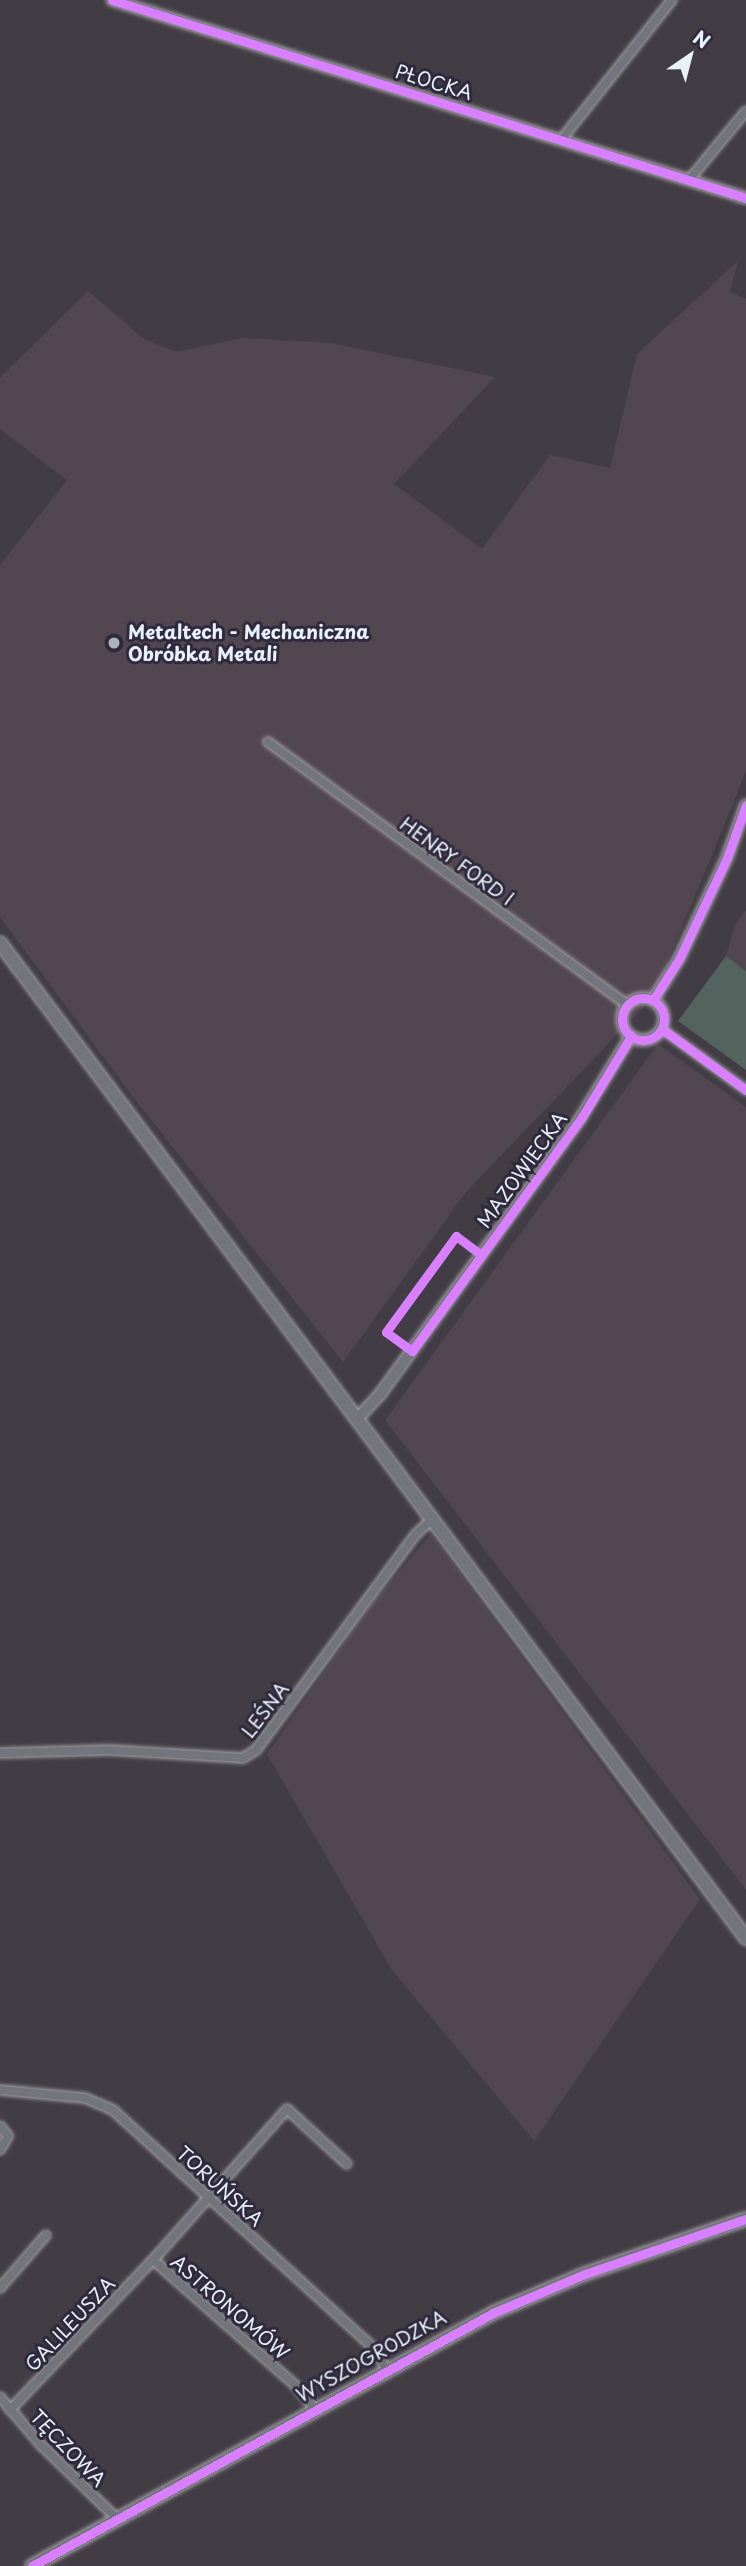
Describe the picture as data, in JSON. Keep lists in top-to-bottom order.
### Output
{
  "streets": {
    "main road": ["WYSZOGRODZKA"],
    "street": [
      "PŁOCKA",
      "HENRY FORD I",
      "MAZOWIECKA",
      "LEŚNA",
      "TORUŃSKA",
      "ASTRONOMÓW",
      "GALILEUSZA",
      "TĘCZOWA"
    ]
  },
  "crossings": [
    ["HENRY FORD I", "MAZOWIECKA"],
    ["TORUŃSKA", "ASTRONOMÓW"],
    ["TORUŃSKA", "WYSZOGRODZKA"],
    ["ASTRONOMÓW", "GALILEUSZA"],
    ["ASTRONOMÓW", "WYSZOGRODZKA"],
    ["GALILEUSZA", "TĘCZOWA"],
    ["WYSZOGRODZKA", "TĘCZOWA"]
  ],
  "places": ["Metaltech - Mechaniczna Obróbka Metali"],
  "north": "top right"
}
